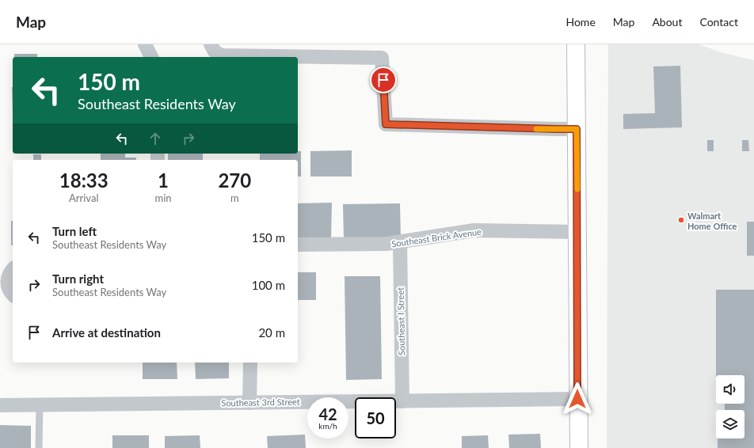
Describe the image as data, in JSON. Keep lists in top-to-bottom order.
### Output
{
  "streets": {
    "street": ["Southeast Brick Avenue", "Southeast I Street", "Southeast 3rd Street"]
  },
  "crossings": [
    ["Southeast Brick Avenue", "Southeast I Street"],
    ["Southeast I Street", "Southeast 3rd Street"]
  ],
  "places": ["Walmart Home Office"],
  "page": {
    "header": "Map",
    "nav": [
      "Home",
      "Map",
      "About",
      "Contact"
    ],
    "turn": ["150 m", "Southeast Residents Way"],
    "eta": [
      "18:33",
      "Arrival",
      "1",
      "min",
      "270",
      "m"
    ],
    "list": [
      {
        "name": "Turn left",
        "note": "Southeast Residents Way",
        "value": "150 m"
      },
      {
        "name": "Turn right",
        "note": "Southeast Residents Way",
        "value": "100 m"
      },
      {
        "name": "Arrive at destination",
        "value": "20 m"
      }
    ],
    "speed": "42 km/h",
    "limit": "50"
  }
}
